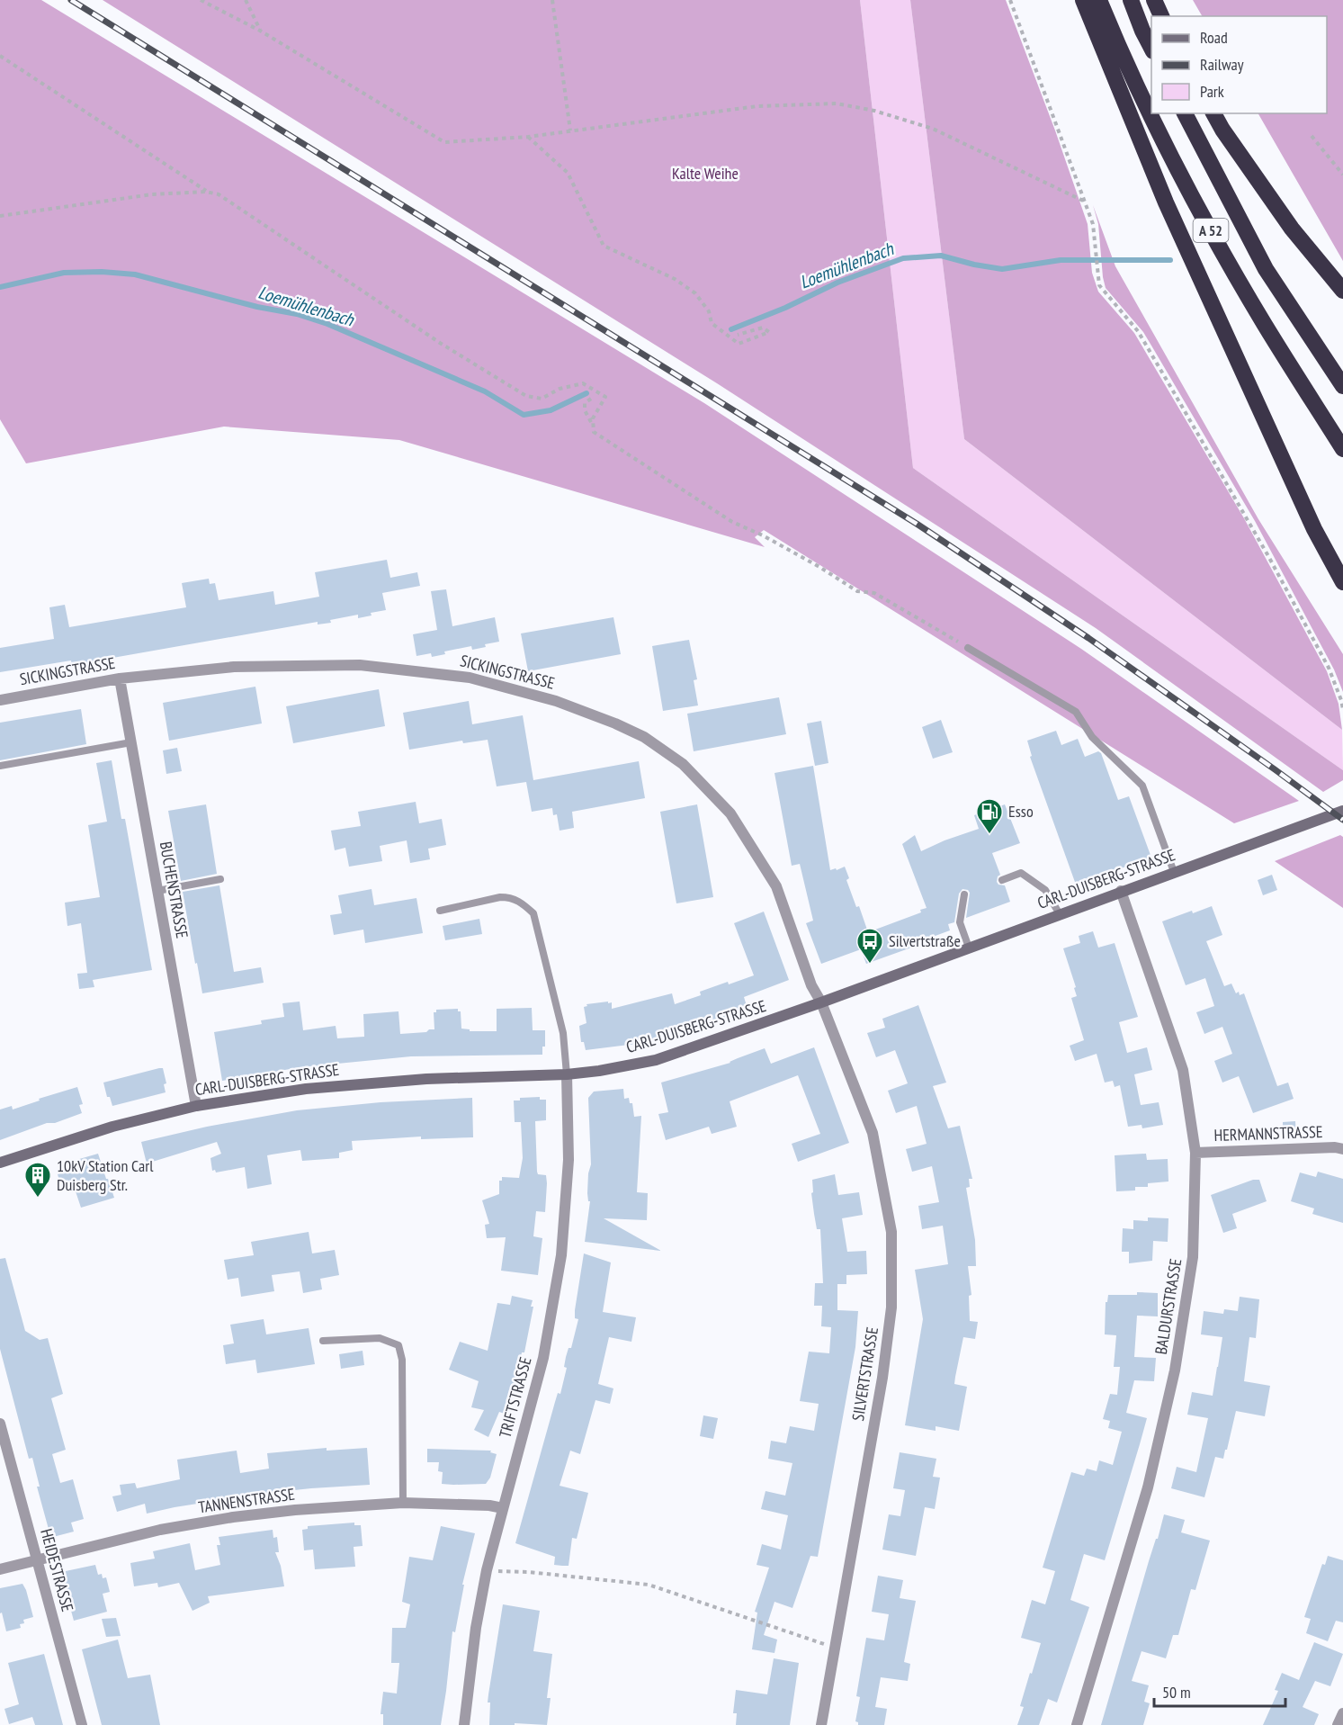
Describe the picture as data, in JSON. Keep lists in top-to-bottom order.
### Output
{
  "streets": {
    "highway": ["A 52"],
    "main road": ["CARL-DUISBERG-STRASSE"],
    "street": [
      "SICKINGSTRASSE",
      "BUCHENSTRASSE",
      "HERMANNSTRASSE",
      "BALDURSTRASSE",
      "SILVERTSTRASSE",
      "TRIFTSTRASSE",
      "TANNENSTRASSE",
      "HEIDESTRASSE"
    ]
  },
  "crossings": [
    ["SICKINGSTRASSE", "CARL-DUISBERG-STRASSE"],
    ["SICKINGSTRASSE", "BUCHENSTRASSE"],
    ["SICKINGSTRASSE", "SILVERTSTRASSE"],
    ["CARL-DUISBERG-STRASSE", "BUCHENSTRASSE"],
    ["CARL-DUISBERG-STRASSE", "BALDURSTRASSE"],
    ["CARL-DUISBERG-STRASSE", "SILVERTSTRASSE"],
    ["CARL-DUISBERG-STRASSE", "TRIFTSTRASSE"],
    ["HERMANNSTRASSE", "BALDURSTRASSE"],
    ["TRIFTSTRASSE", "TANNENSTRASSE"],
    ["TANNENSTRASSE", "HEIDESTRASSE"]
  ],
  "water": ["Loemühlenbach"],
  "parks": ["Kalte Weihe"],
  "places": {
    "fuel station": ["Esso"],
    "bus stop": ["Silvertstraße"],
    "building": ["10kV Station Carl Duisberg Str."]
  },
  "legend": ["Road", "Railway", "Park"],
  "scale_bar": "50 m"
}
